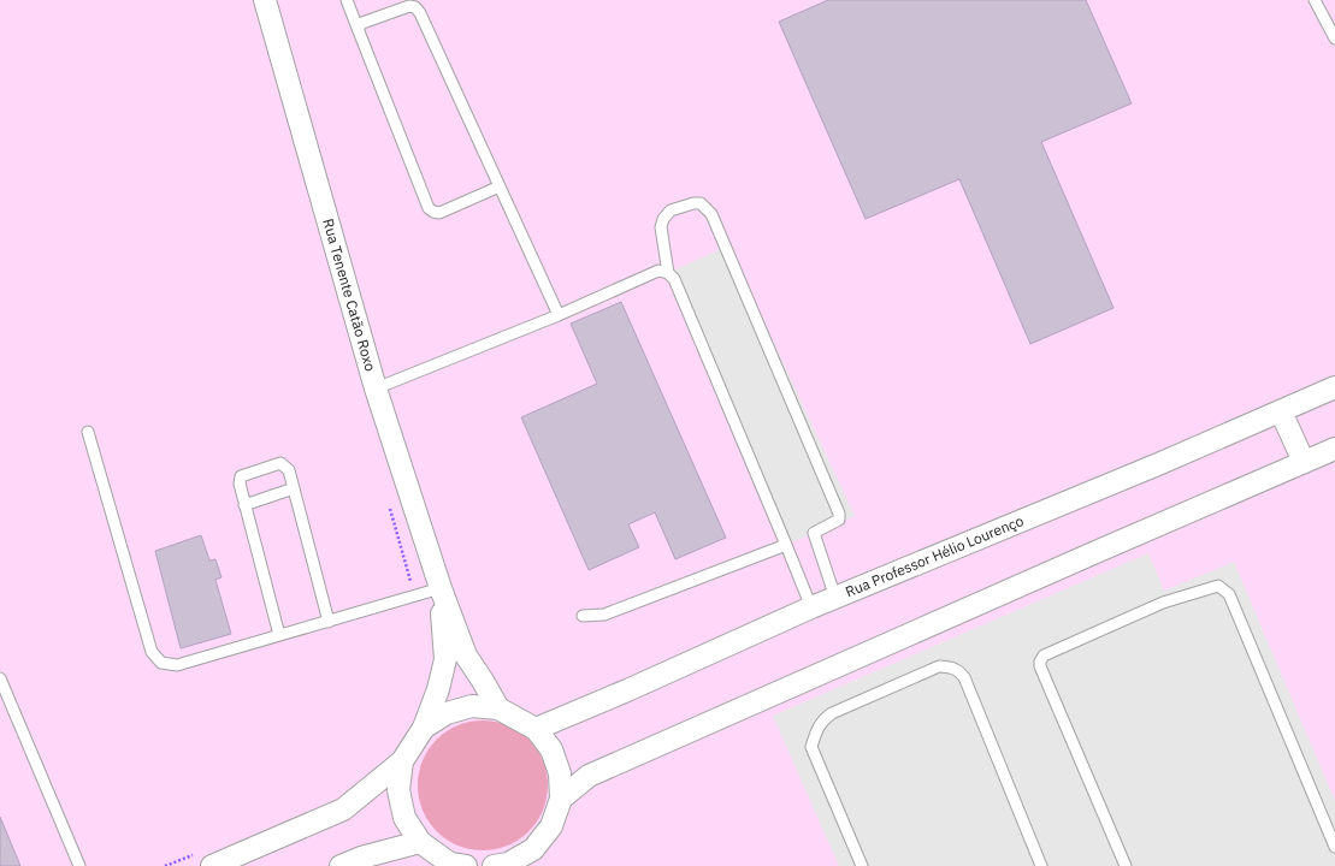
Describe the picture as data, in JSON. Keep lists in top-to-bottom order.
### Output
{
  "streets": {
    "street": ["Rua Tenente Catão Roxo", "Rua Professor Hélio Lourenço"]
  }
}
